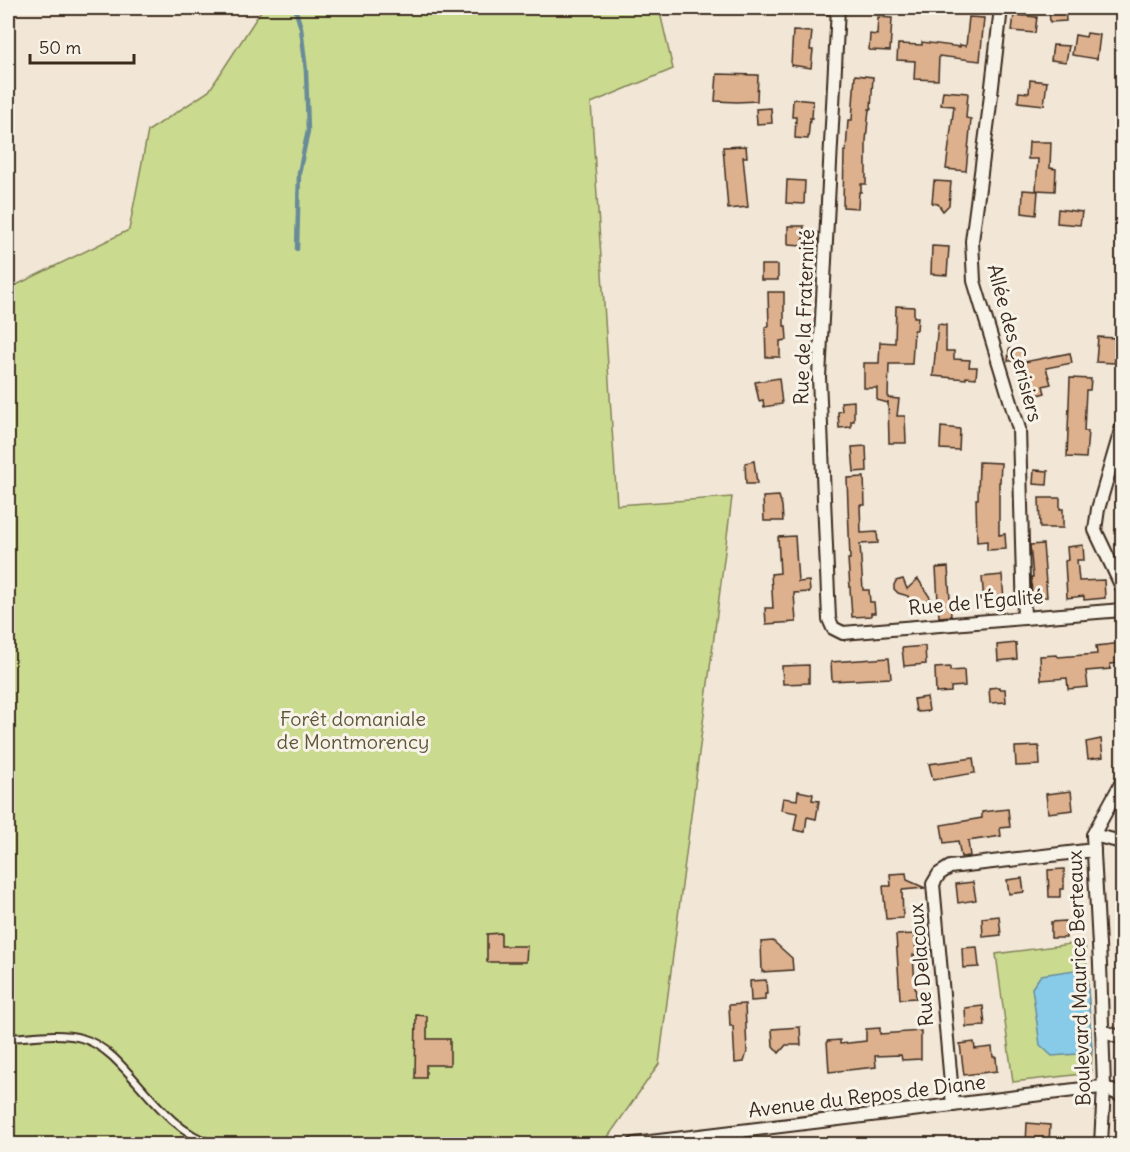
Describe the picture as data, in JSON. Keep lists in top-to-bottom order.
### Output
{
  "streets": {
    "street": [
      "Rue de la Fraternité",
      "Allée des Cerisiers",
      "Rue de l'Égalité",
      "Rue Delacoux",
      "Boulevard Maurice Berteaux",
      "Avenue du Repos de Diane"
    ]
  },
  "crossings": [
    ["Rue de la Fraternité", "Rue de l'Égalité"],
    ["Allée des Cerisiers", "Rue de l'Égalité"],
    ["Rue Delacoux", "Boulevard Maurice Berteaux"],
    ["Rue Delacoux", "Avenue du Repos de Diane"],
    ["Boulevard Maurice Berteaux", "Avenue du Repos de Diane"]
  ],
  "parks": ["Forêt domaniale de Montmorency"],
  "scale_bar": "50 m"
}
